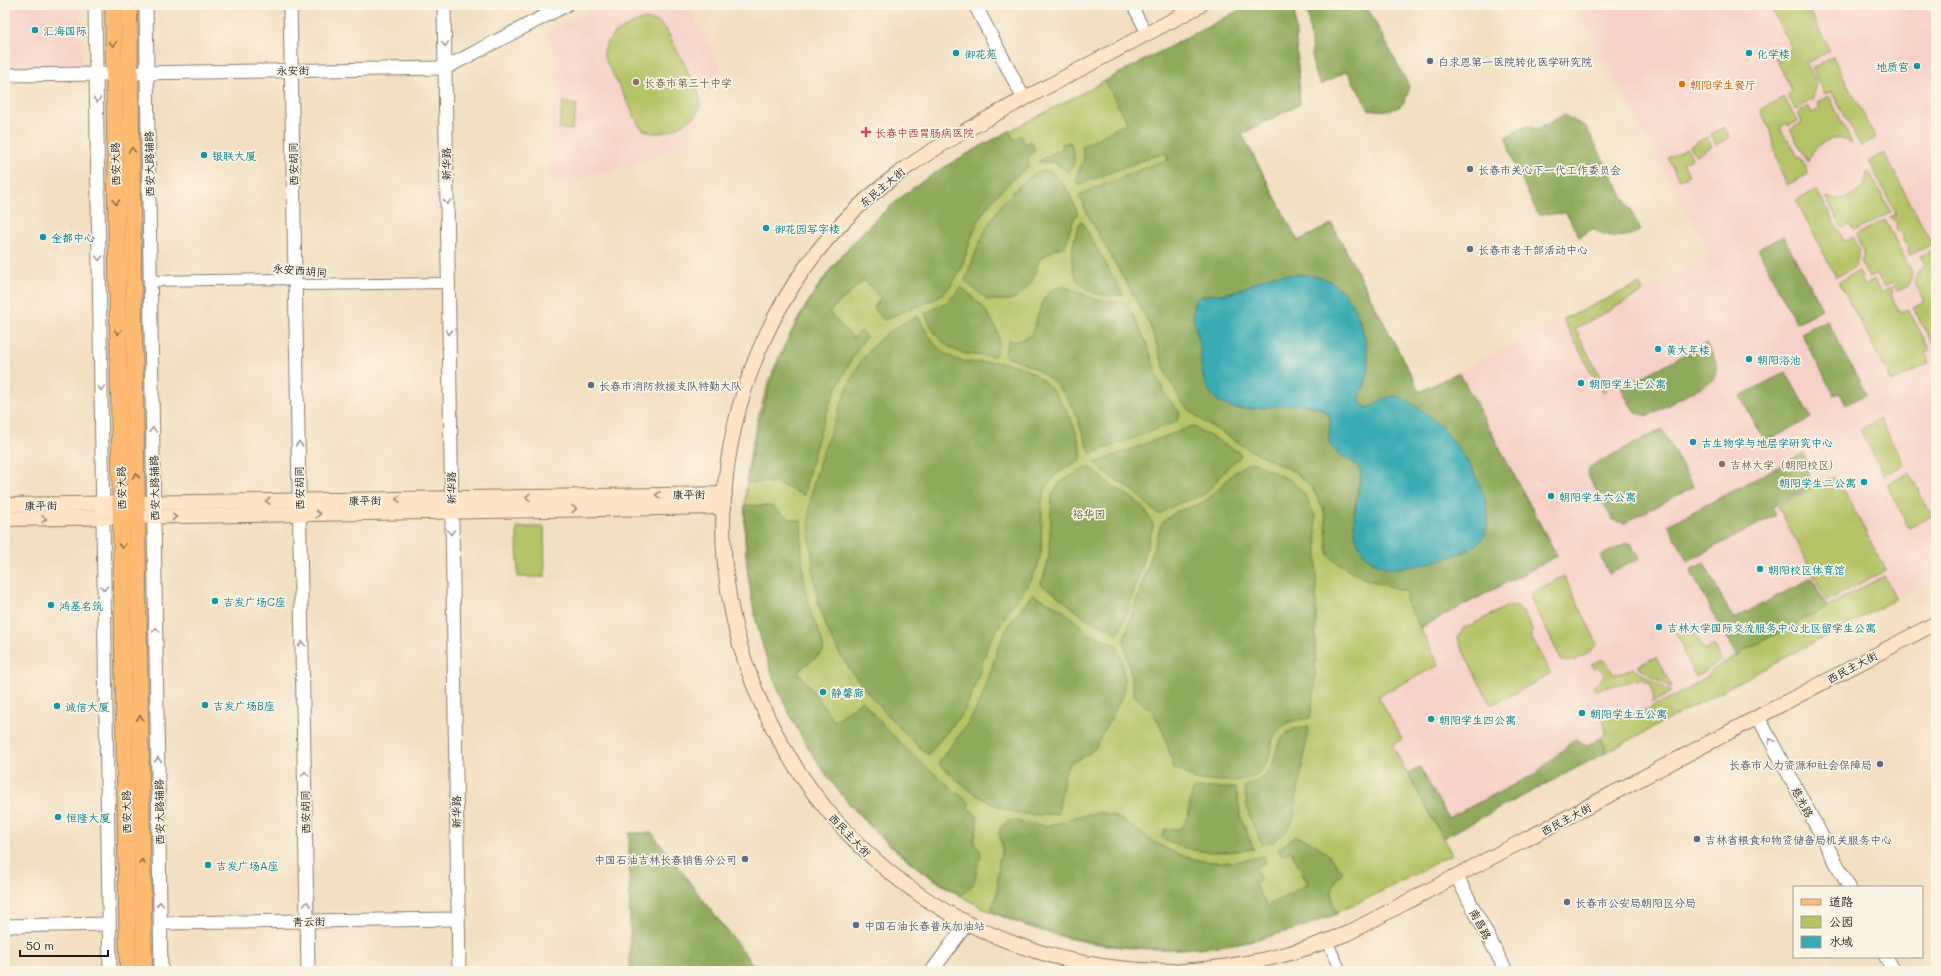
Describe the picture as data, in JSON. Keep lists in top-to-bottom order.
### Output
{
  "streets": {
    "main road": [
      "西安大路",
      "东民主大街",
      "康平街",
      "西民主大街"
    ],
    "street": [
      "永安街",
      "西安大路辅路",
      "西安胡同",
      "新华路",
      "永安西胡同",
      "慈光路",
      "青云街",
      "南昌路"
    ]
  },
  "crossings": [
    ["永安街", "西安大路"],
    ["永安街", "西安大路辅路"],
    ["永安街", "西安胡同"],
    ["永安街", "新华路"],
    ["西安大路", "康平街"],
    ["西安大路辅路", "永安西胡同"],
    ["西安大路辅路", "康平街"],
    ["西安大路辅路", "青云街"],
    ["西安胡同", "永安西胡同"],
    ["西安胡同", "康平街"],
    ["西安胡同", "青云街"],
    ["新华路", "永安西胡同"],
    ["新华路", "康平街"],
    ["新华路", "青云街"],
    ["东民主大街", "康平街"],
    ["东民主大街", "西民主大街"],
    ["康平街", "西民主大街"],
    ["西民主大街", "慈光路"],
    ["西民主大街", "南昌路"]
  ],
  "one_way": ["西安胡同", "新华路", "慈光路"],
  "parks": ["裕华园"],
  "places": {
    "other": [
      "汇海国际",
      "御花苑",
      "化学楼",
      "白求恩第一医院转化医学研究院",
      "地质宫",
      "长春市第三十中学",
      "朝阳学生餐厅",
      "银联大厦",
      "长春市关心下一代工作委员会",
      "御花园写字楼",
      "金都中心",
      "长春市老干部活动中心",
      "黄大年楼",
      "朝阳浴池",
      "朝阳学生七公寓",
      "长春市消防救援支队特勤大队",
      "古生物学与地层学研究中心",
      "吉林大学（朝阳校区）",
      "朝阳学生二公寓",
      "朝阳学生六公寓",
      "朝阳校区体育馆",
      "吉发广场C座",
      "鸿基名筑",
      "吉林大学国际交流服务中心北区留学生公寓",
      "静馨廊",
      "吉发广场B座",
      "诚信大厦",
      "朝阳学生五公寓",
      "朝阳学生四公寓",
      "长春市人力资源和社会保障局",
      "恒隆大厦",
      "吉林省粮食和物资储备局机关服务中心",
      "中国石油吉林长春销售分公司",
      "吉发广场A座",
      "长春市公安局朝阳区分局",
      "中国石油长春普庆加油站"
    ],
    "health": ["长春中西胃肠病医院"]
  },
  "legend": ["道路", "公园", "水域"],
  "scale_bar": "50 m"
}
